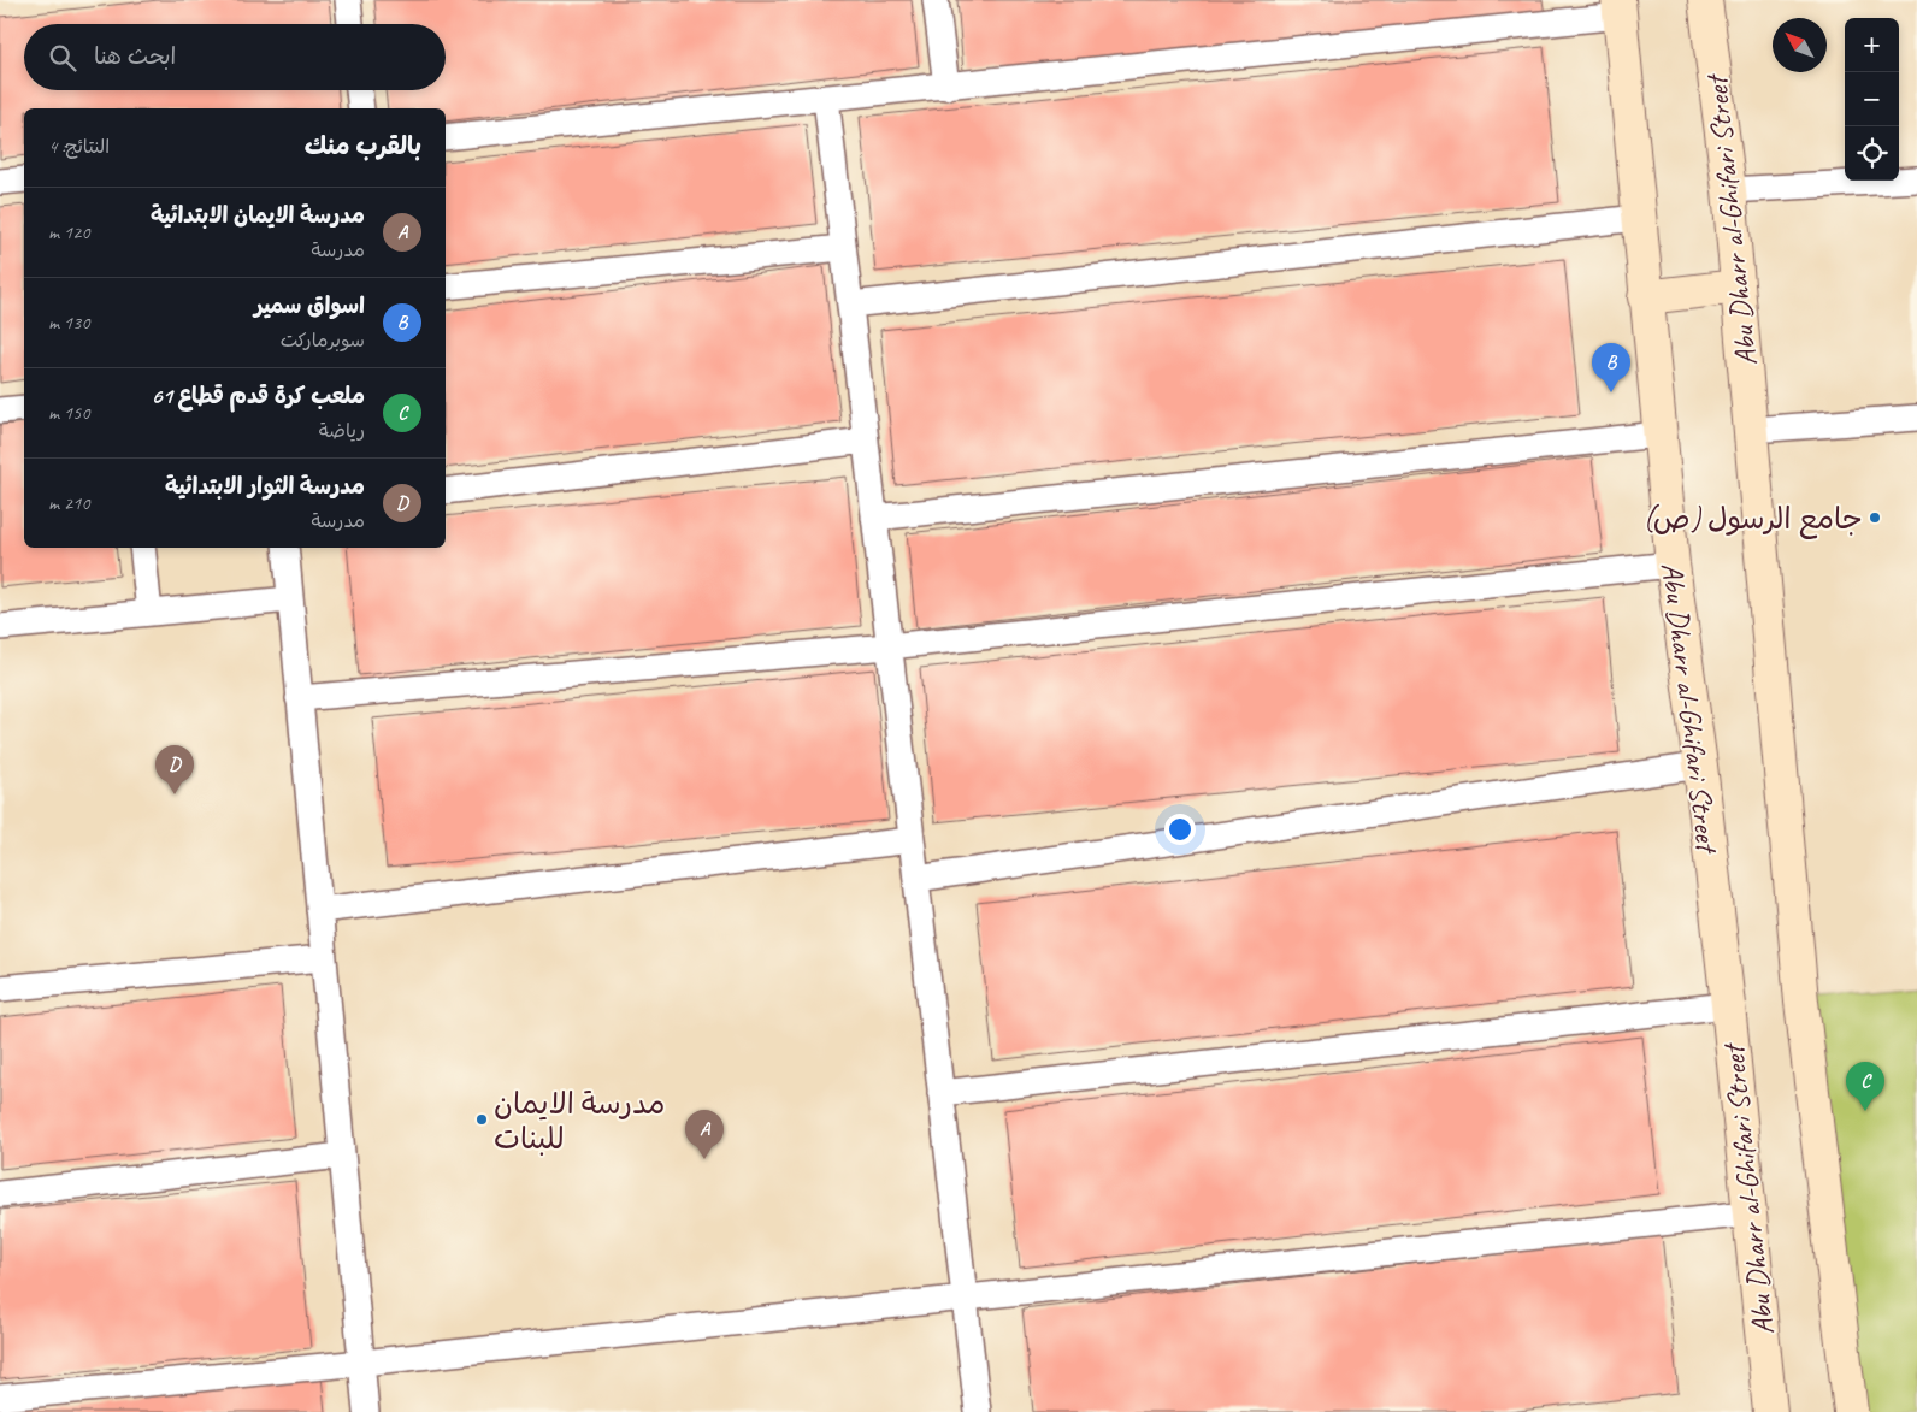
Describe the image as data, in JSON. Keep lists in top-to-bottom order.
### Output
{
  "streets": {
    "main road": ["Abu Dharr al-Ghifari Street"]
  },
  "places": ["جامع الرسول (ص)", "مدرسة الايمان للبنات"],
  "north": "top left",
  "page": {
    "map_buttons": ["+", "−"],
    "search": "ابحث هنا",
    "heading": ["بالقرب منك", "النتائج: 4"],
    "list": [
      {
        "mark": "A",
        "name": "مدرسة الايمان الابتدائية",
        "note": "مدرسة",
        "value": "120 m"
      },
      {
        "mark": "B",
        "name": "اسواق سمير",
        "note": "سوبرماركت",
        "value": "130 m"
      },
      {
        "mark": "C",
        "name": "ملعب كرة قدم قطاع 61",
        "note": "رياضة",
        "value": "150 m"
      },
      {
        "mark": "D",
        "name": "مدرسة الثوار الابتدائية",
        "note": "مدرسة",
        "value": "210 m"
      }
    ],
    "pins": [
      "B",
      "D",
      "C",
      "A"
    ]
  }
}
